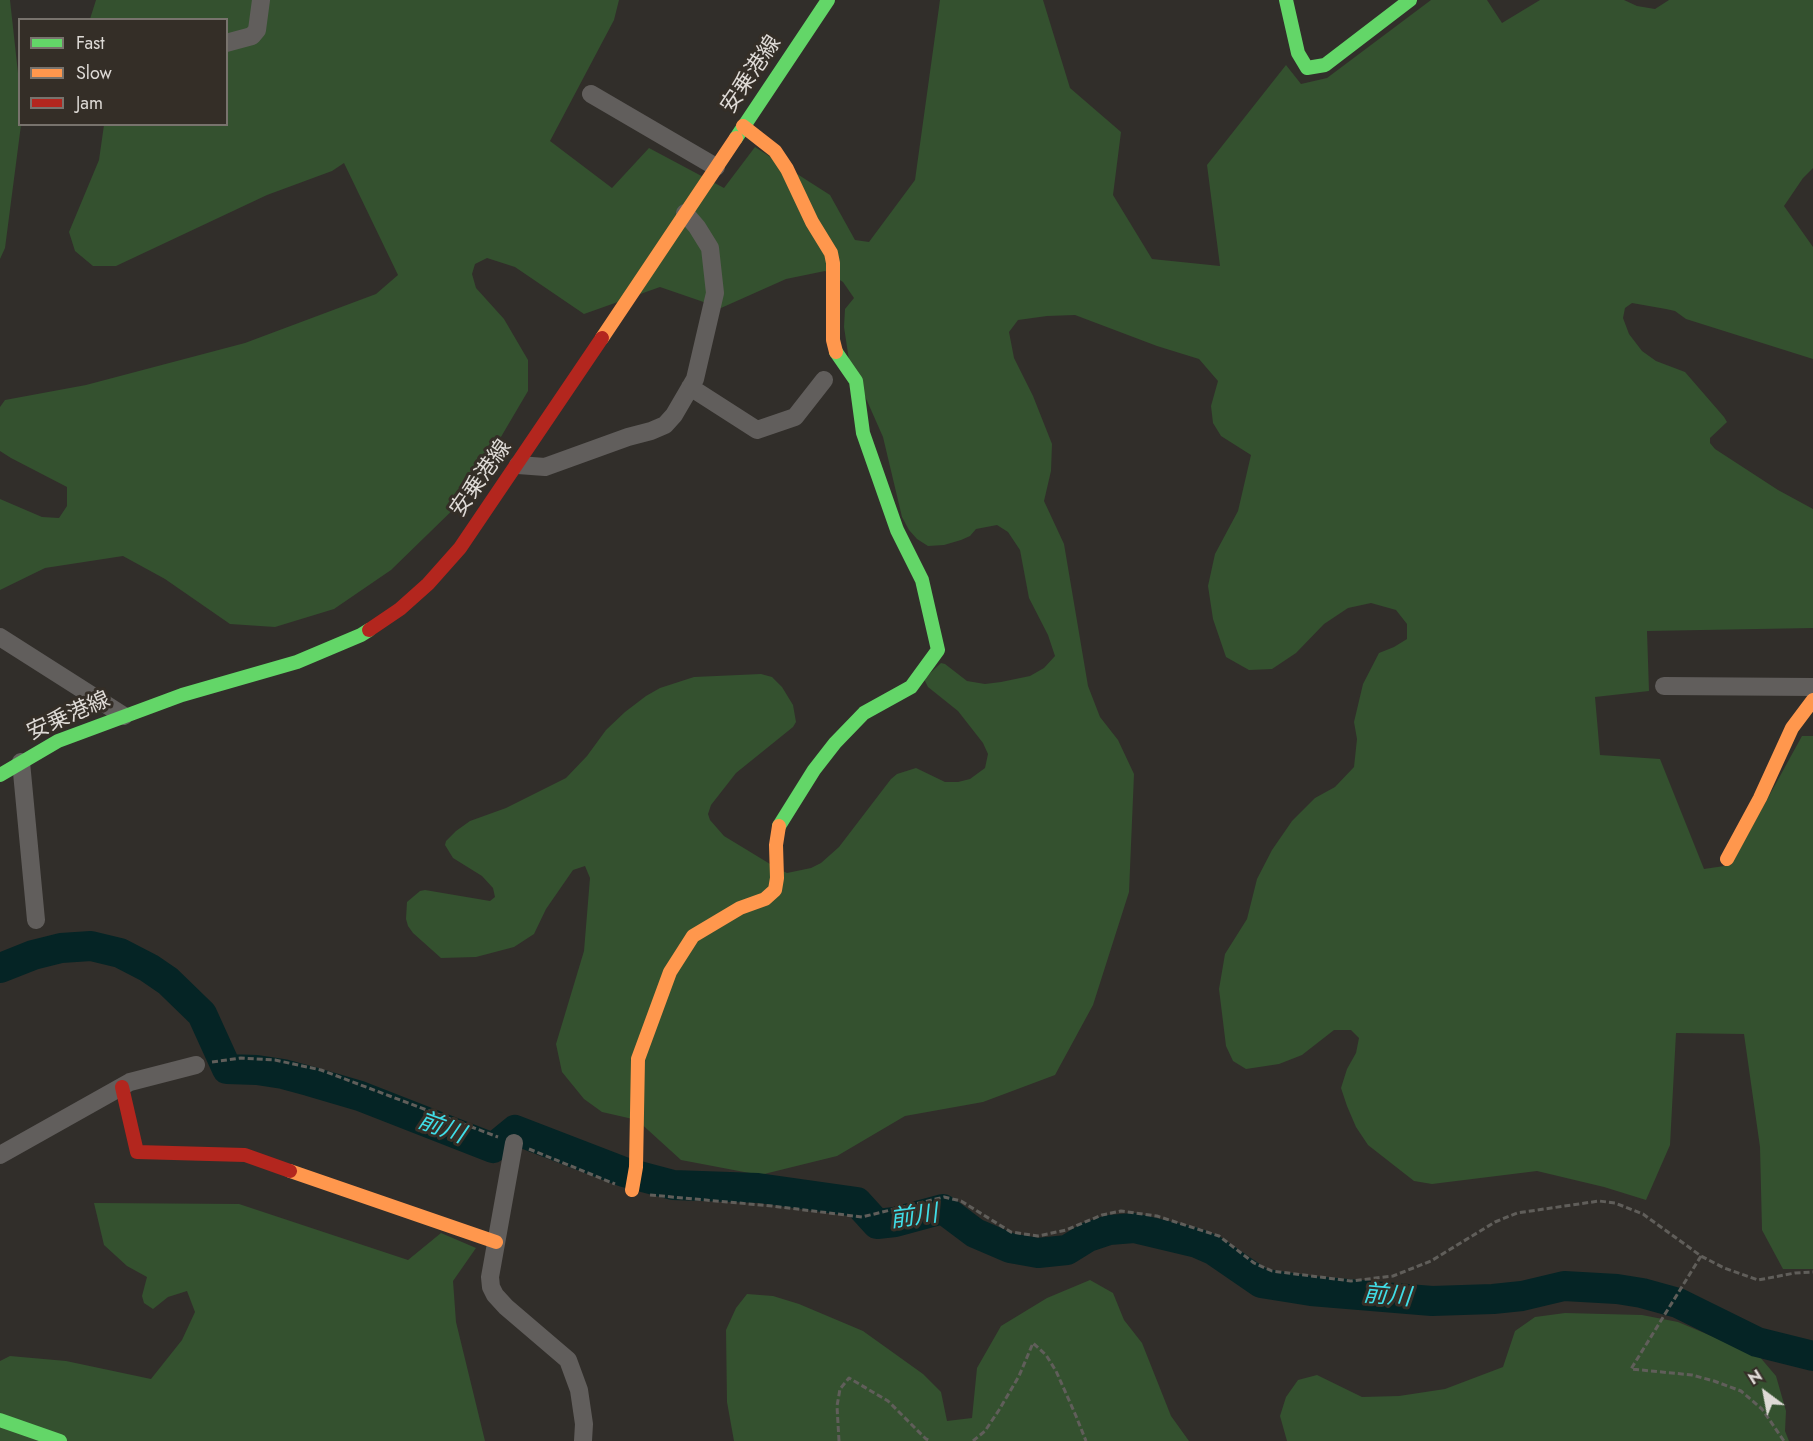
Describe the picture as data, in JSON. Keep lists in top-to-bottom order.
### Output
{
  "streets": {
    "main road": ["安乗港線"]
  },
  "water": ["前川"],
  "legend": ["Fast", "Slow", "Jam"],
  "north": "top left"
}
